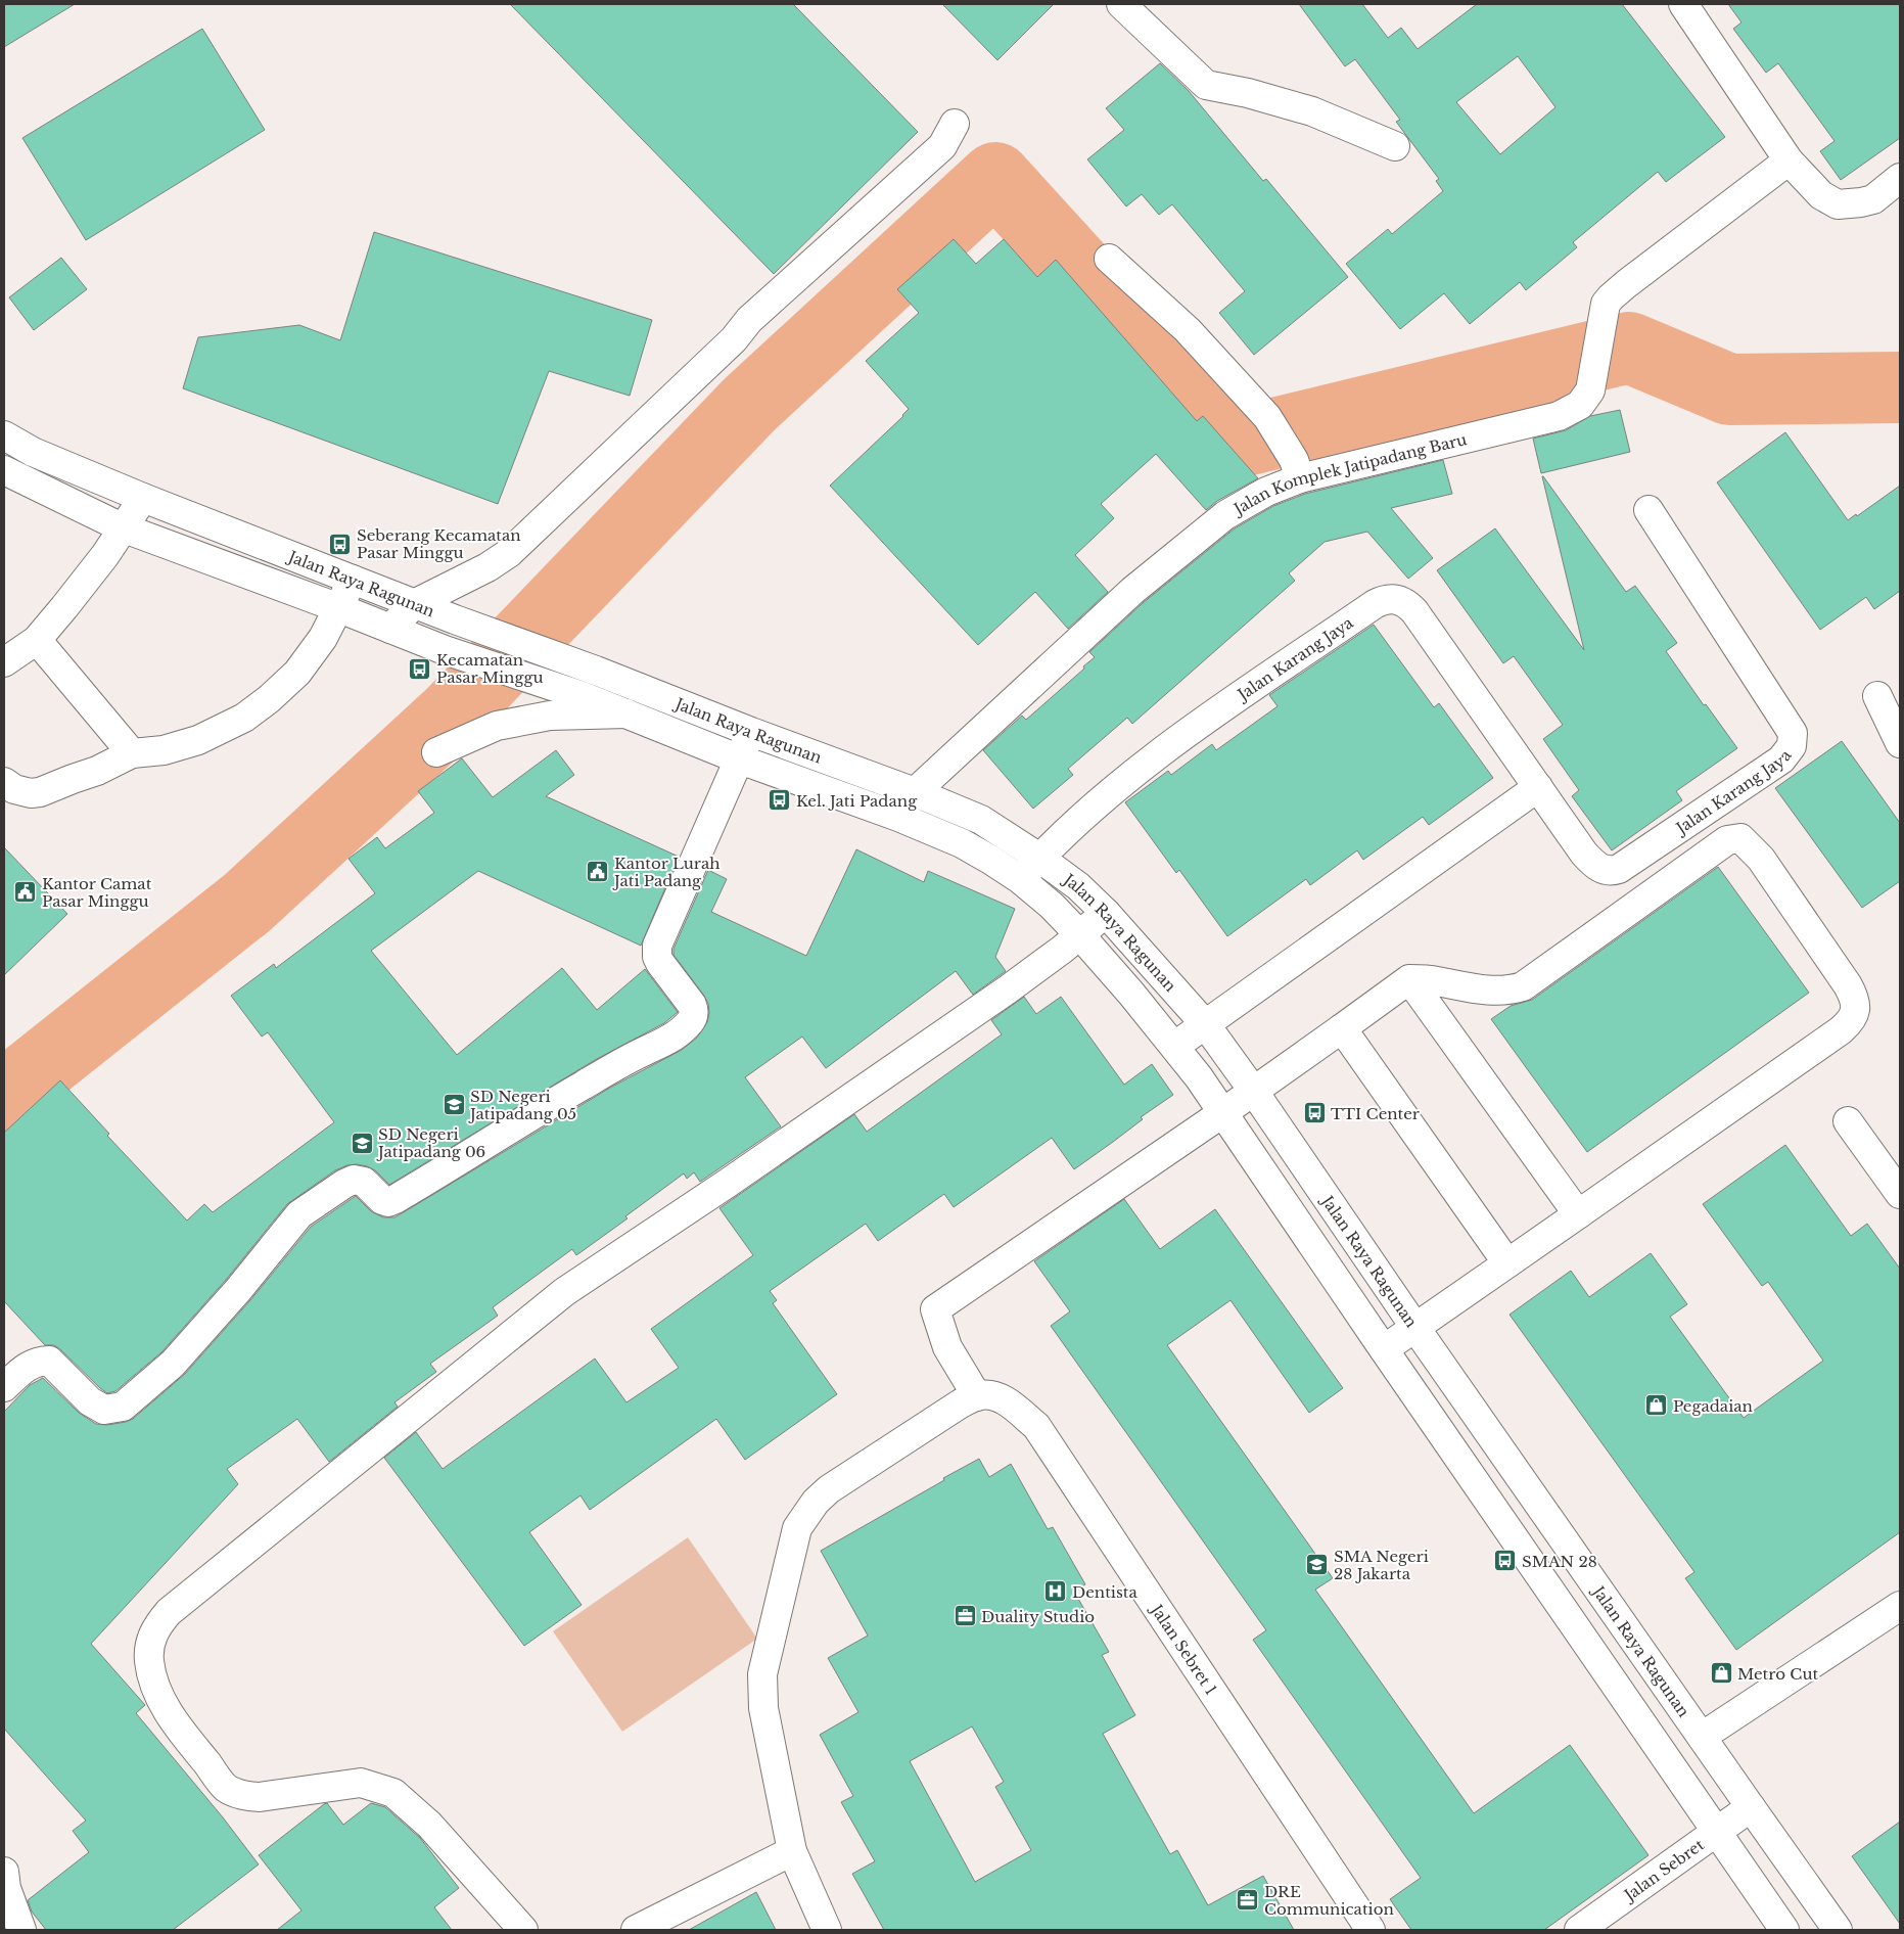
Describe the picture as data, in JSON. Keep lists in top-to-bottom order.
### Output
{
  "streets": {
    "street": [
      "Jalan Komplek Jatipadang Baru",
      "Jalan Raya Ragunan",
      "Jalan Karang Jaya",
      "Jalan Sebret 1",
      "Jalan Sebret"
    ]
  },
  "crossings": [
    ["Jalan Komplek Jatipadang Baru", "Jalan Raya Ragunan"],
    ["Jalan Raya Ragunan", "Jalan Karang Jaya"],
    ["Jalan Raya Ragunan", "Jalan Sebret"]
  ],
  "places": {
    "bus stop": [
      "Seberang Kecamatan Pasar Minggu",
      "Kecamatan Pasar Minggu",
      "Kel. Jati Padang",
      "TTI Center",
      "SMAN 28"
    ],
    "public building": ["Kantor Lurah Jati Padang", "Kantor Camat Pasar Minggu"],
    "school or university": ["SD Negeri Jatipadang 05", "SD Negeri Jatipadang 06", "SMA Negeri 28 Jakarta"],
    "shop": ["Pegadaian", "Metro Cut"],
    "hospital": ["Dentista"],
    "office": ["Duality Studio", "DRE Communication"]
  }
}
